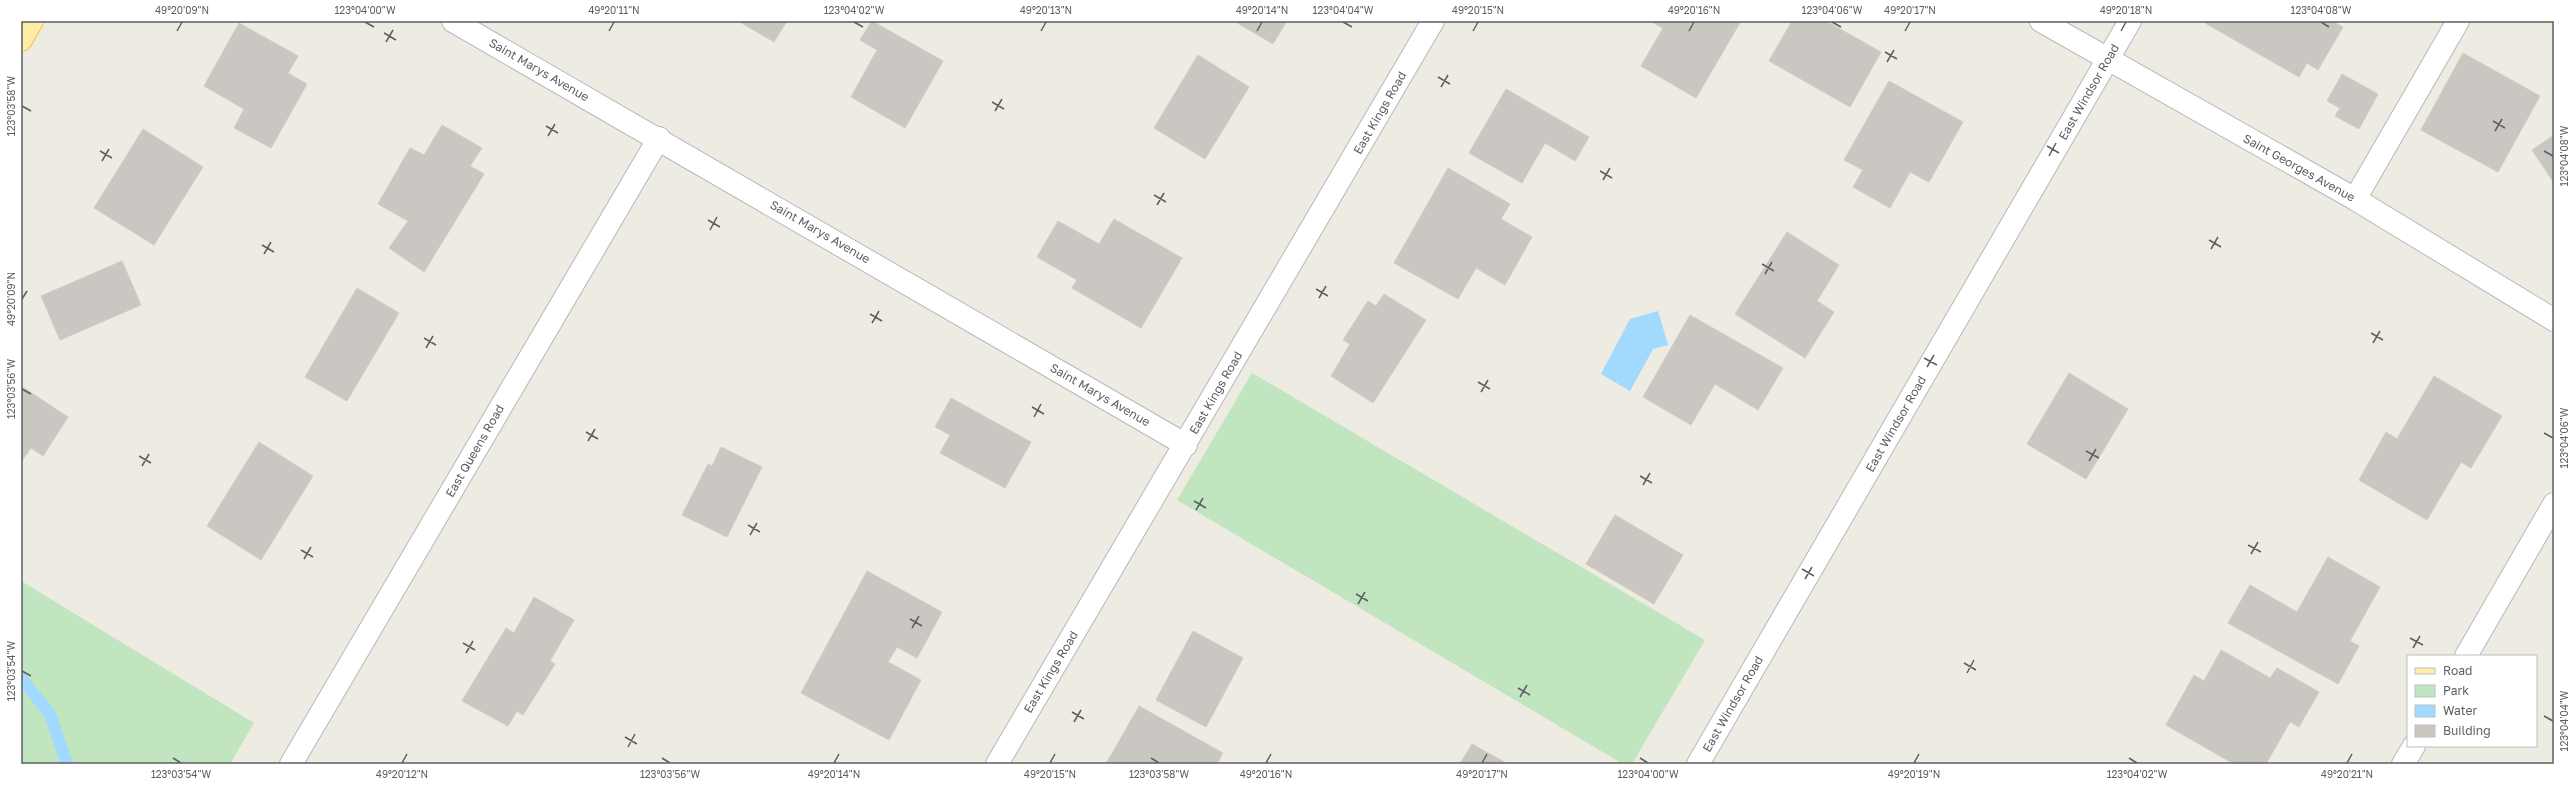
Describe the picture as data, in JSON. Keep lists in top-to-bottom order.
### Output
{
  "streets": {
    "street": [
      "Saint Marys Avenue",
      "East Windsor Road",
      "East Kings Road",
      "Saint Georges Avenue",
      "East Queens Road"
    ]
  },
  "crossings": [
    ["Saint Marys Avenue", "East Kings Road"],
    ["Saint Marys Avenue", "East Queens Road"],
    ["East Windsor Road", "Saint Georges Avenue"]
  ],
  "legend": [
    "Road",
    "Park",
    "Water",
    "Building"
  ],
  "coordinates": [
    "49°20'09\"N",
    "123°04'00\"W",
    "49°20'11\"N",
    "123°04'02\"W",
    "49°20'13\"N",
    "49°20'14\"N",
    "123°04'04\"W",
    "49°20'15\"N",
    "49°20'16\"N",
    "123°04'06\"W",
    "49°20'17\"N",
    "49°20'18\"N",
    "123°04'08\"W",
    "123°03'58\"W",
    "123°03'56\"W",
    "123°03'54\"W",
    "49°20'12\"N",
    "49°20'19\"N",
    "49°20'21\"N"
  ]
}
